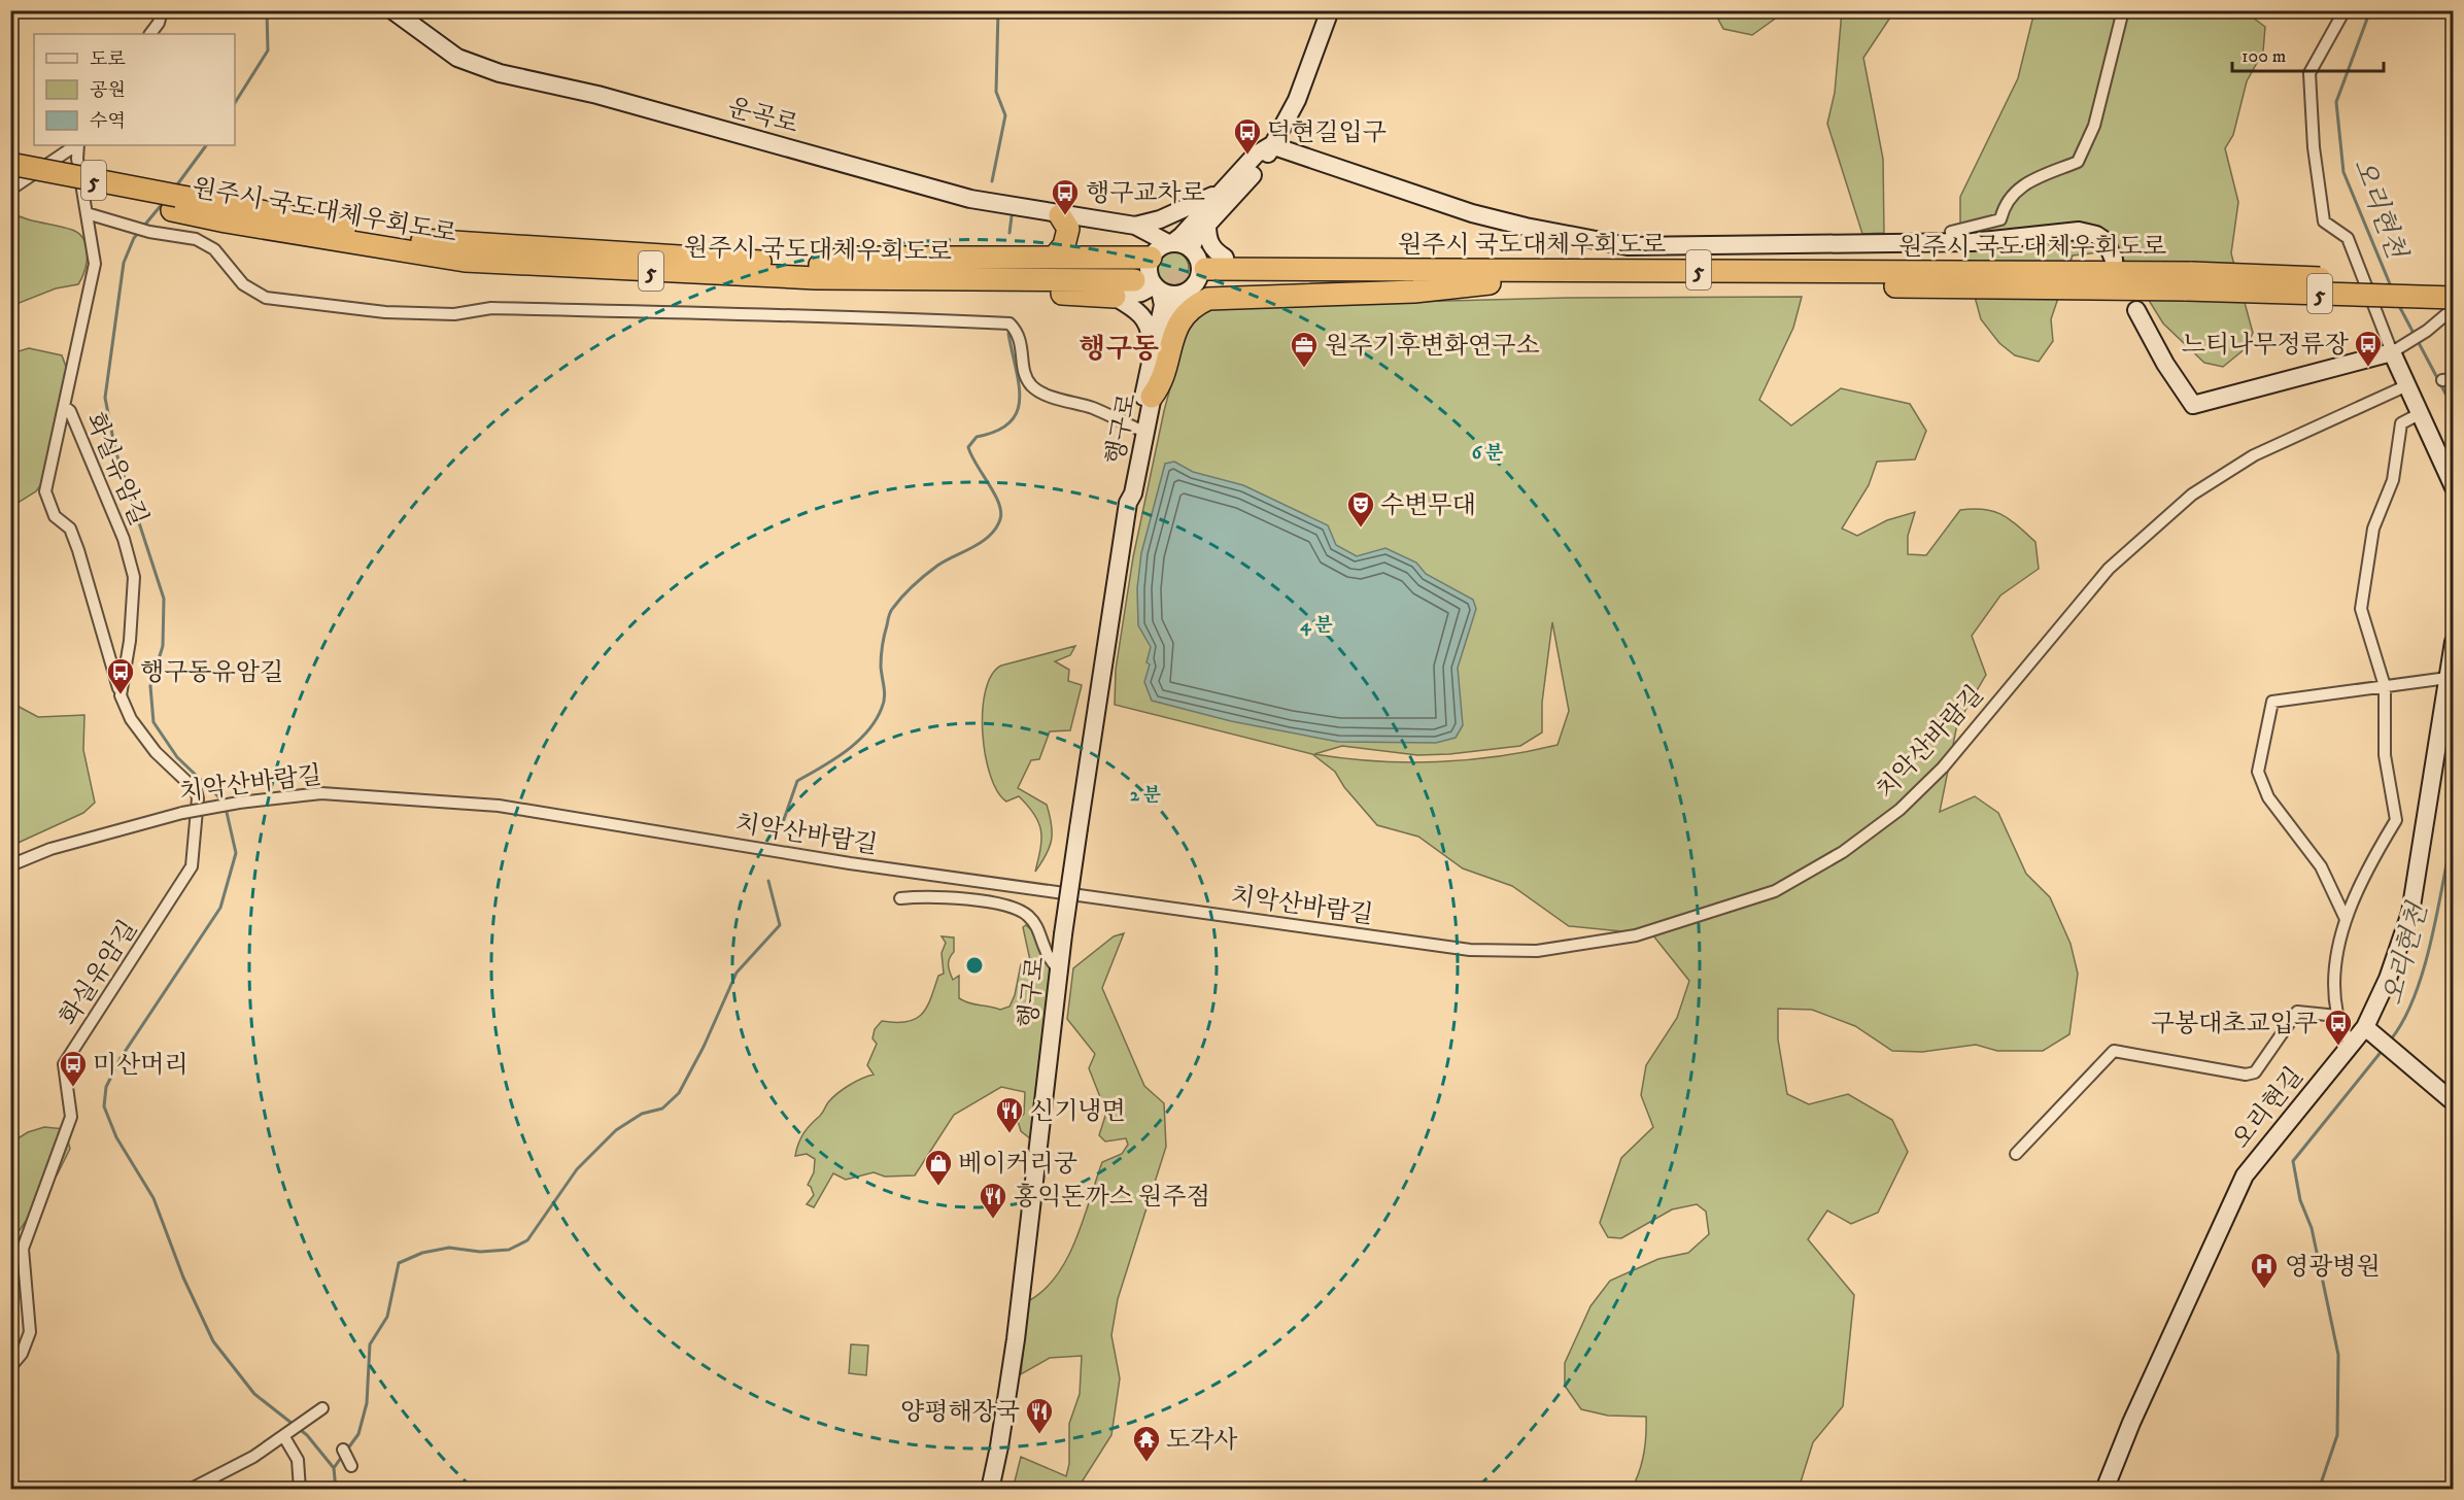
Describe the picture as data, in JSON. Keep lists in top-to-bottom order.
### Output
{
  "streets": {
    "highway": ["5", "원주시 국도대체우회도로"],
    "street": [
      "운곡로",
      "행구로",
      "화실유암길",
      "치악산바람길",
      "오리현길"
    ]
  },
  "crossings": [
    ["5", "원주시 국도대체우회도로"],
    ["5", "행구로"]
  ],
  "districts": ["행구동"],
  "water": ["오리현천"],
  "places": {
    "bus stop": [
      "덕현길입구",
      "행구교차로",
      "느티나무정류장",
      "행구동유암길",
      "구봉대초교입구",
      "미산머리"
    ],
    "office": ["원주기후변화연구소"],
    "theatre": ["수변무대"],
    "restaurant": ["신기냉면", "홍익돈까스 원주점", "양평해장국"],
    "shop": ["베이커리궁"],
    "hospital": ["영광병원"],
    "temple": ["도각사"]
  },
  "legend": ["도로", "공원", "수역"],
  "scale_bar": "100 m",
  "rings": ["6 분", "4 분", "2 분"]
}
